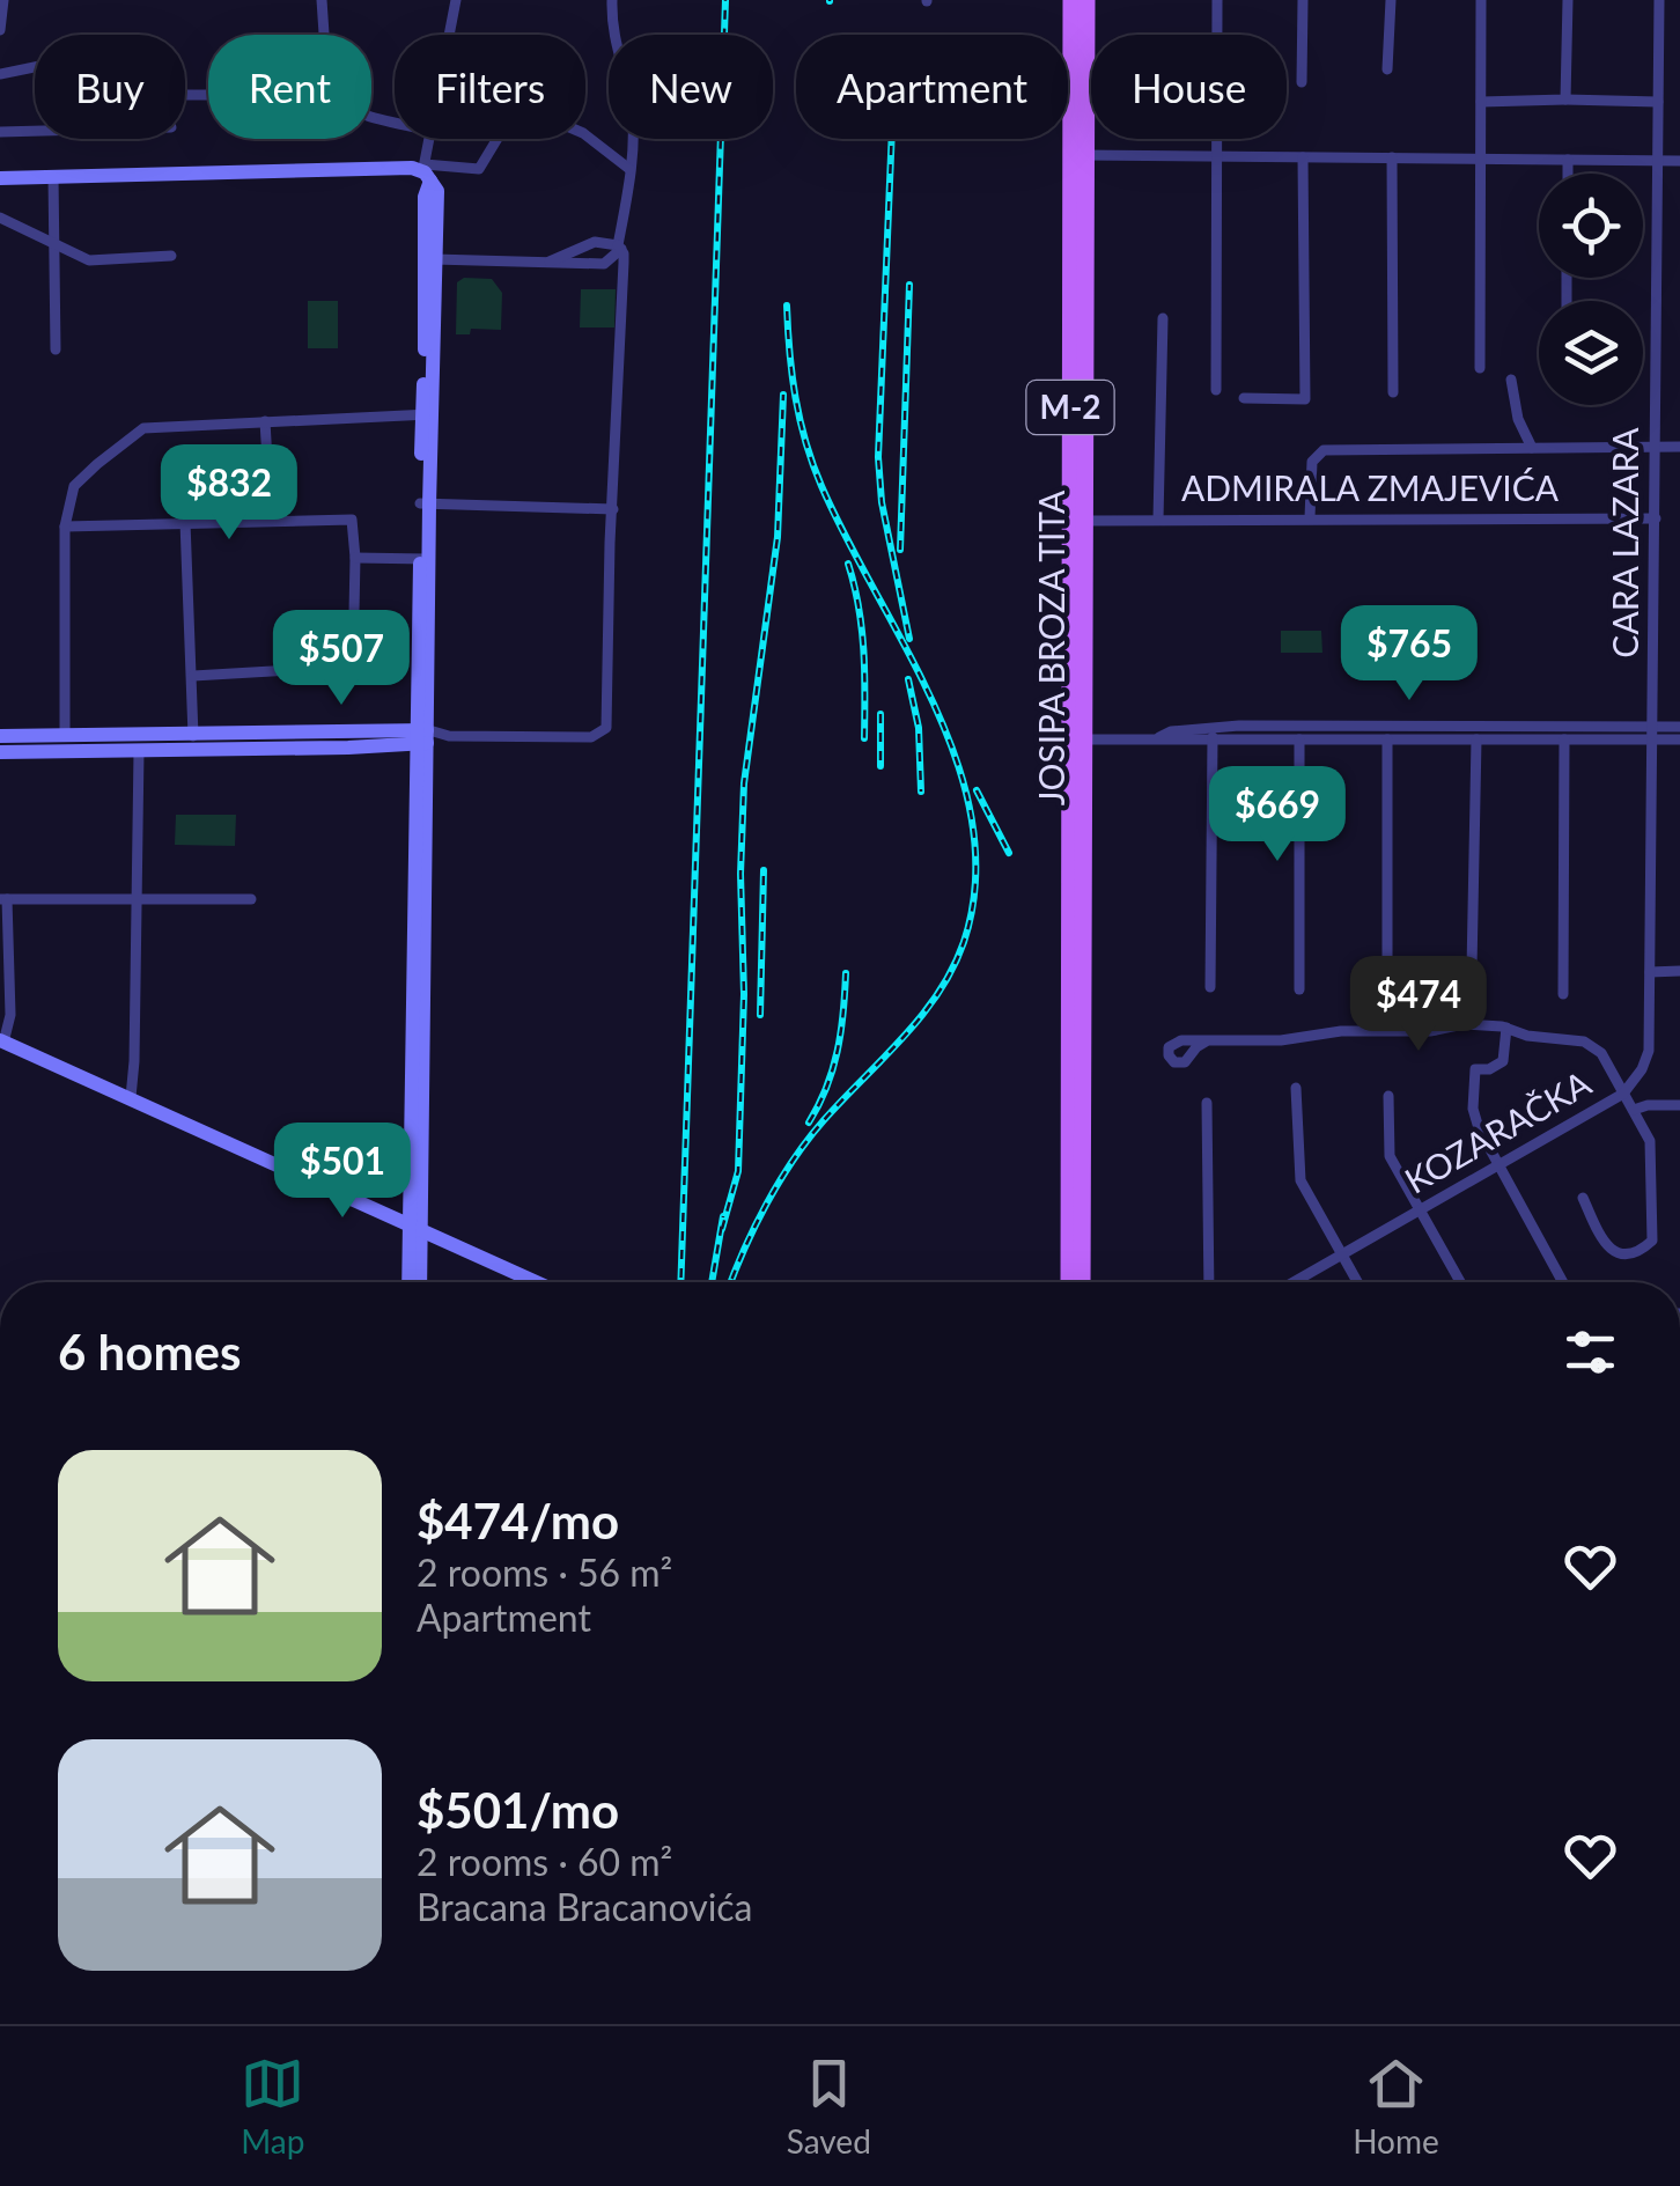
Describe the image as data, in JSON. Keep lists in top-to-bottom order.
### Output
{
  "streets": {
    "main road": ["M-2", "JOSIPA BROZA TITA"],
    "street": ["ADMIRALA ZMAJEVIĆA", "CARA LAZARA", "KOZARAČKA"]
  },
  "crossings": [
    ["ADMIRALA ZMAJEVIĆA", "CARA LAZARA"],
    ["ADMIRALA ZMAJEVIĆA", "JOSIPA BROZA TITA"],
    ["CARA LAZARA", "KOZARAČKA"]
  ],
  "page": {
    "chip": [
      "Buy",
      "Rent",
      "Filters",
      "New",
      "Apartment",
      "House"
    ],
    "price": [
      "$832",
      "$765",
      "$507",
      "$669",
      "$474",
      "$501"
    ],
    "heading": "6 homes",
    "list": [
      {
        "name": "$474/mo",
        "note": "2 rooms · 56 m² · Apartment"
      },
      {
        "name": "$501/mo",
        "note": "2 rooms · 60 m² · Bracana Bracanovića"
      }
    ],
    "tabs": ["Map", "Saved", "Home"]
  }
}
